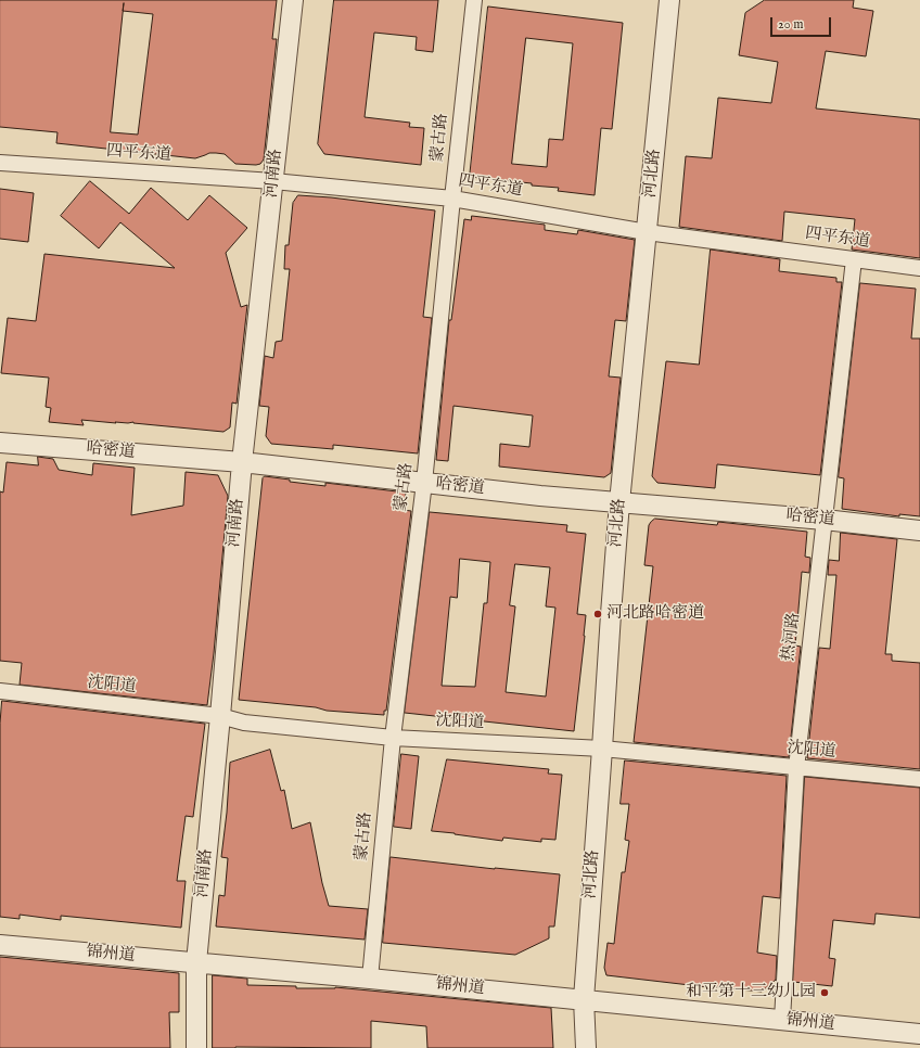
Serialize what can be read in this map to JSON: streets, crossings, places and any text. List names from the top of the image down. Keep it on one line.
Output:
{"streets":{"street":["蒙古路","四平东道","河南路","河北路","哈密道","热河路","沈阳道","锦州道"]},"crossings":[["蒙古路","四平东道"],["蒙古路","哈密道"],["蒙古路","沈阳道"],["蒙古路","锦州道"],["四平东道","河南路"],["四平东道","河北路"],["四平东道","热河路"],["河南路","哈密道"],["河南路","沈阳道"],["河南路","锦州道"],["河北路","哈密道"],["河北路","沈阳道"],["河北路","锦州道"],["哈密道","热河路"],["热河路","沈阳道"],["热河路","锦州道"]],"places":["河北路哈密道","和平第十三幼儿园"],"scale_bar":"20 m"}
